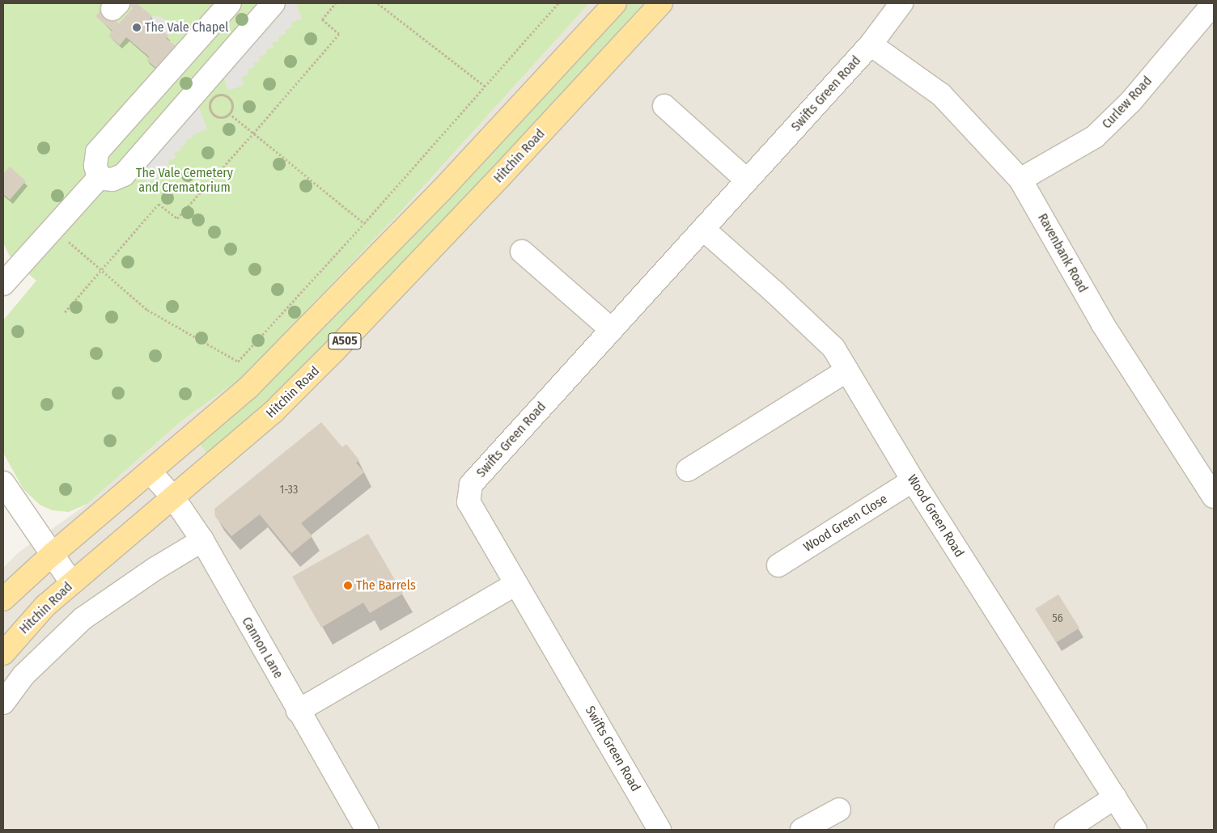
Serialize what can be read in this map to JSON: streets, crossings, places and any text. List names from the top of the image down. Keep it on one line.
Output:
{"streets":{"main road":["Hitchin Road","A505"],"street":["Swifts Green Road","Curlew Road","Ravenbank Road","Wood Green Road","Wood Green Close","Cannon Lane"]},"crossings":[["Swifts Green Road","Ravenbank Road"],["Swifts Green Road","Wood Green Road"],["Curlew Road","Ravenbank Road"],["Hitchin Road","Cannon Lane"],["A505","Cannon Lane"],["Wood Green Road","Wood Green Close"]],"parks":["The Vale Cemetery and Crematorium"],"places":["The Vale Chapel","The Barrels"],"house_numbers":["1-33","56"]}
